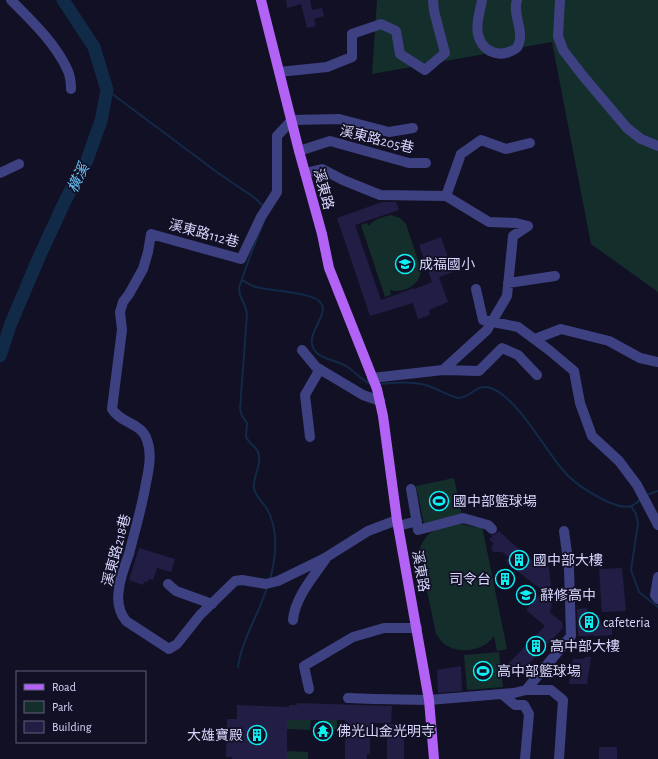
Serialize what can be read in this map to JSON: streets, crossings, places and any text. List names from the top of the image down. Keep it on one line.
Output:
{"streets":{"main road":["溪東路"],"street":["溪東路205巷","溪東路112巷","溪東路218巷"]},"crossings":[["溪東路205巷","溪東路"],["溪東路","溪東路112巷"],["溪東路","溪東路218巷"],["溪東路112巷","溪東路218巷"]],"water":["橫溪"],"places":{"school or university":["成福國小","辭修高中"],"sports":["國中部籃球場","高中部籃球場"],"building":["國中部大樓","司令台","cafeteria","高中部大樓","大雄寶殿"],"temple":["佛光山金光明寺"]},"legend":["Road","Park","Building"]}
